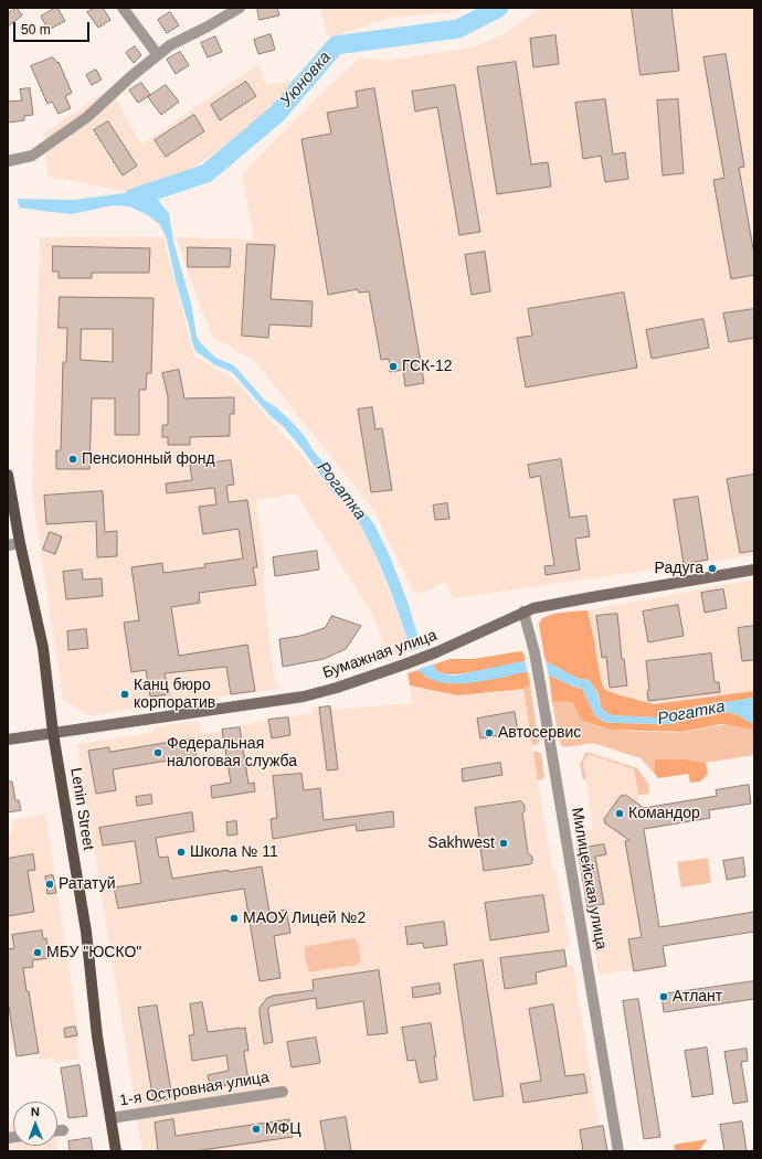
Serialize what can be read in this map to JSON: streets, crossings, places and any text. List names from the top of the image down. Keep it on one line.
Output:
{"streets":{"main road":["Lenin Street"],"street":["Бумажная улица","Милицейская улица","1-я Островная улица"]},"crossings":[["Бумажная улица","Lenin Street"],["Бумажная улица","Милицейская улица"],["Lenin Street","1-я Островная улица"]],"water":["Уюновка","Рогатка"],"places":["ГСК-12","Пенсионный фонд","Радуга","Канц бюро корпоратив","Автосервис","Федеральная налоговая служба","Командор","Sakhwest","Школа № 11","Рататуй","МАОУ Лицей №2","МБУ \"ЮСКО\"","Атлант","МФЦ"],"scale_bar":"50 m","north":"top"}
